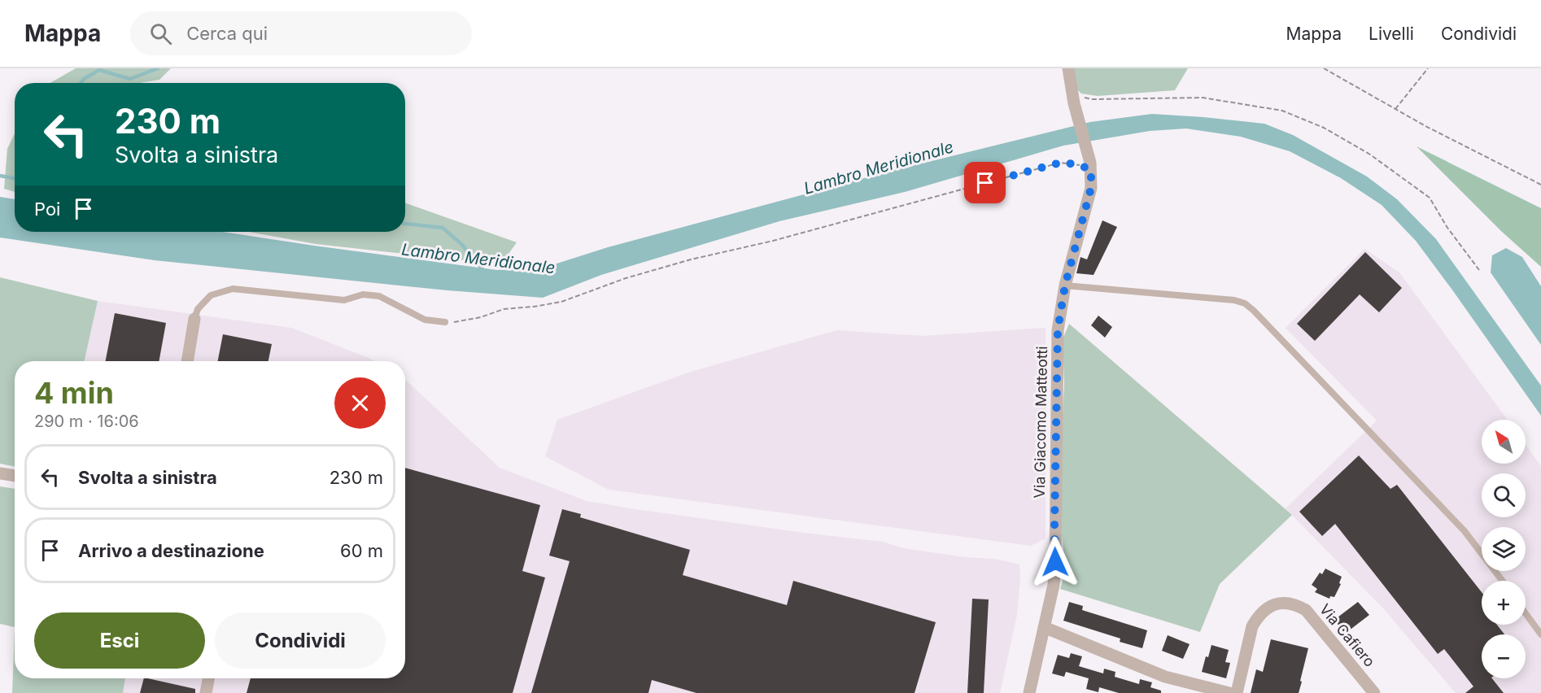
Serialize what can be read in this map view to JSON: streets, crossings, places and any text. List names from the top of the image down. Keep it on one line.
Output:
{"streets":{"street":["Via Giacomo Matteotti","Via Cafiero"]},"water":["Lambro Meridionale"],"north":"top left","page":{"header":"Mappa","search":"Cerca qui","nav":["Mappa","Livelli","Condividi"],"turn":["230 m","Svolta a sinistra"],"then":"Poi","heading":["4 min","290 m · 16:06"],"map_buttons":["+","−"],"list":[{"name":"Svolta a sinistra","value":"230 m"},{"name":"Arrivo a destinazione","value":"60 m"}],"buttons":["Esci","Condividi"]}}
